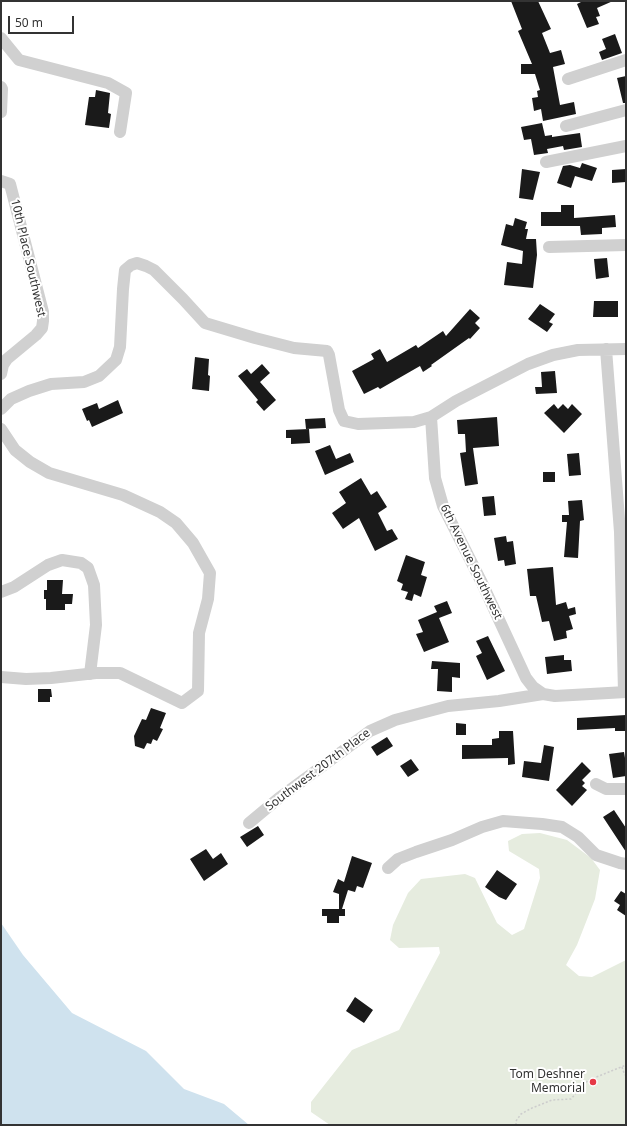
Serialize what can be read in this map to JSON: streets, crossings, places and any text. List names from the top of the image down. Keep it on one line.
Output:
{"streets":{"street":["10th Place Southwest","6th Avenue Southwest","Southwest 207th Place"]},"crossings":[["6th Avenue Southwest","Southwest 207th Place"]],"places":["Tom Deshner Memorial"],"scale_bar":"50 m"}
